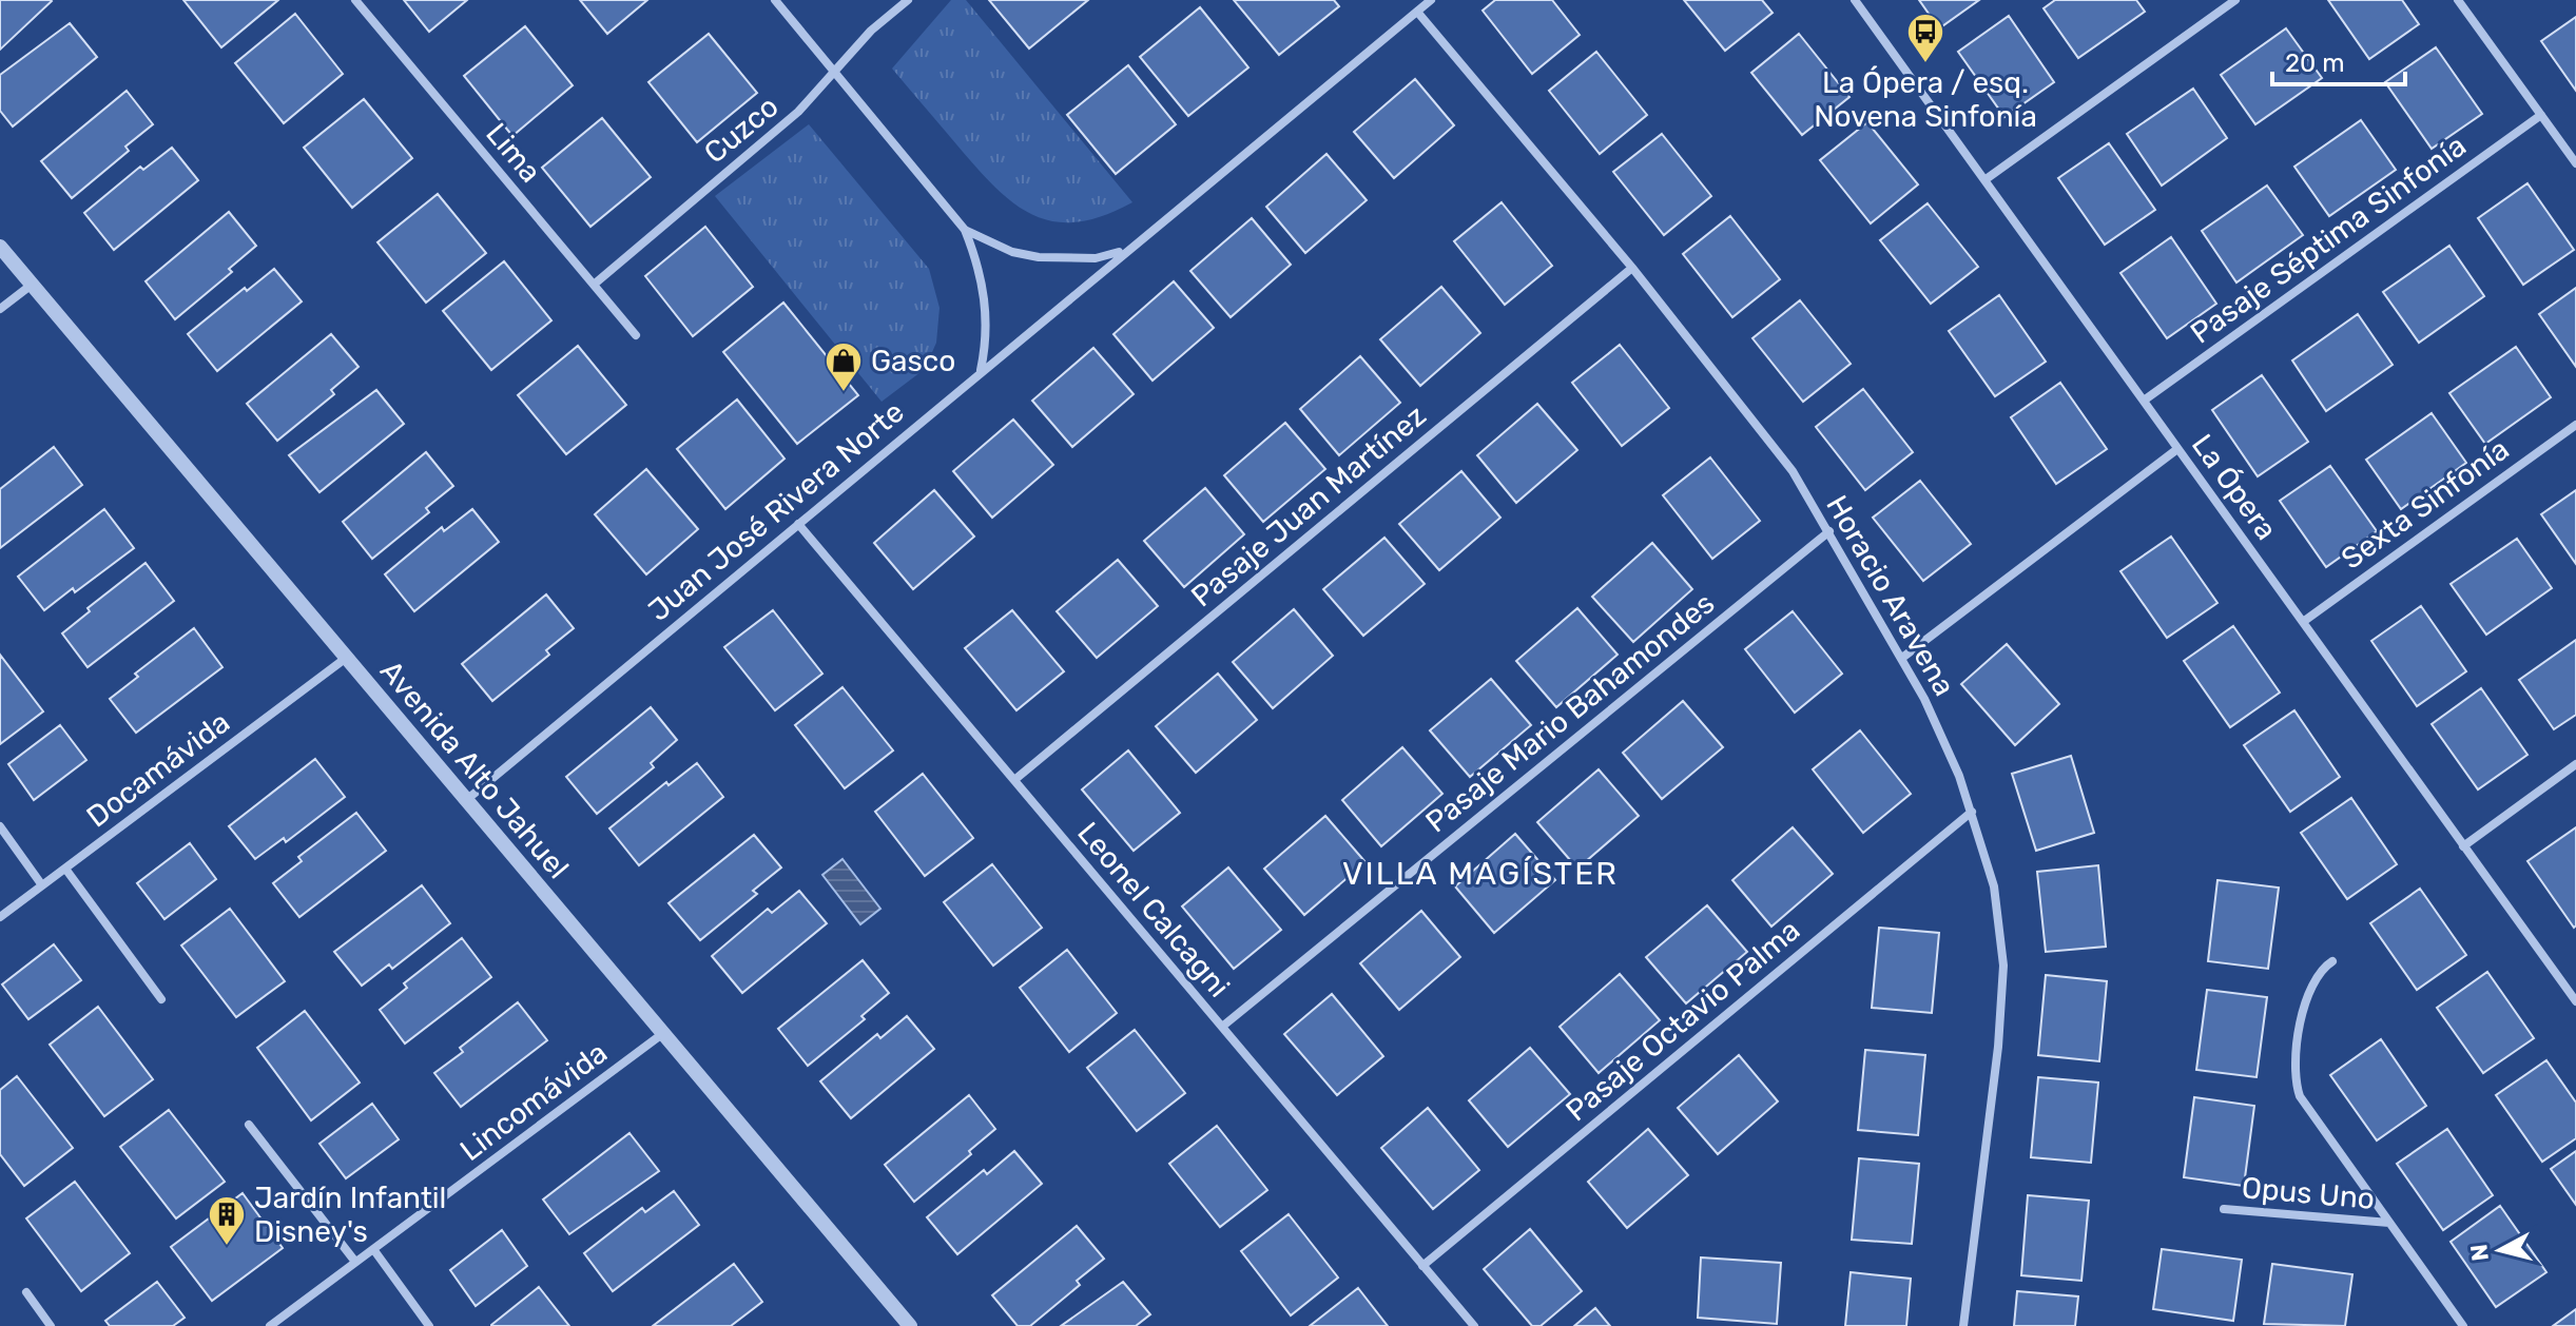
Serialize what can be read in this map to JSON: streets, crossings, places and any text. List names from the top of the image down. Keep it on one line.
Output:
{"streets":{"street":["Cuzco","Lima","Pasaje Séptima Sinfonía","La Ópera","Sexta Sinfonía","Pasaje Juan Martínez","Juan José Rivera Norte","Horacio Aravena","Pasaje Mario Bahamondes","Docamávida","Avenida Alto Jahuel","Leonel Calcagni","Pasaje Octavio Palma","Lincomávida","Opus Uno"]},"crossings":[["Cuzco","Lima"],["Pasaje Séptima Sinfonía","La Ópera"],["La Ópera","Sexta Sinfonía"],["Pasaje Juan Martínez","Horacio Aravena"],["Pasaje Juan Martínez","Leonel Calcagni"],["Juan José Rivera Norte","Horacio Aravena"],["Juan José Rivera Norte","Avenida Alto Jahuel"],["Juan José Rivera Norte","Leonel Calcagni"],["Horacio Aravena","Pasaje Mario Bahamondes"],["Horacio Aravena","Pasaje Octavio Palma"],["Pasaje Mario Bahamondes","Leonel Calcagni"],["Docamávida","Avenida Alto Jahuel"],["Avenida Alto Jahuel","Lincomávida"],["Leonel Calcagni","Pasaje Octavio Palma"]],"districts":["VILLA MAGÍSTER"],"places":{"bus stop":["La Ópera / esq. Novena Sinfonía"],"shop":["Gasco"],"building":["Jardín Infantil Disney's"]},"scale_bar":"20 m","north":"left"}
